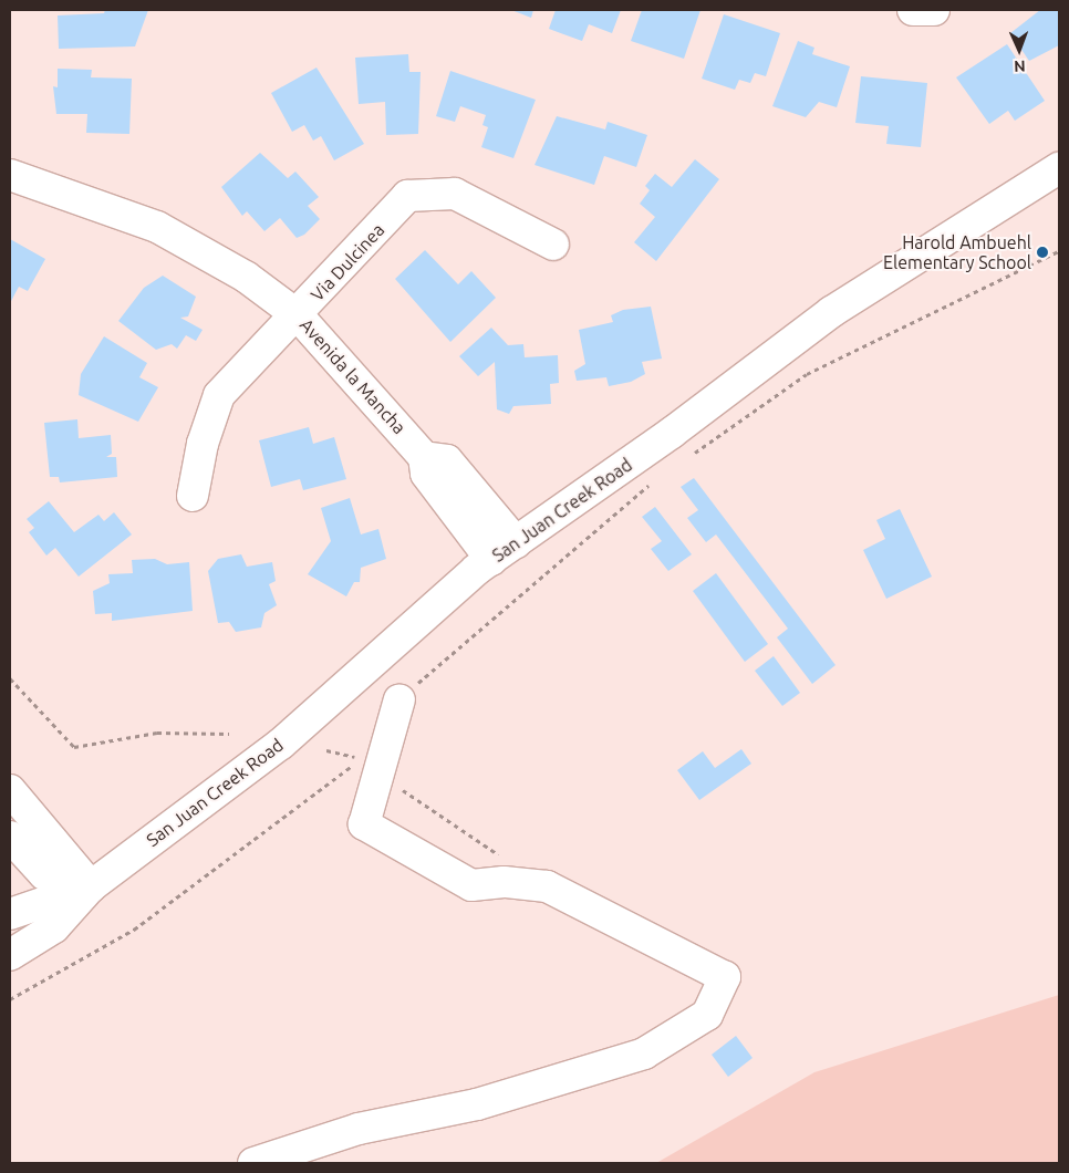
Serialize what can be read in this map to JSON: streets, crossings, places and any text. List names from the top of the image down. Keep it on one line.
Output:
{"streets":{"street":["Via Dulcinea","Avenida la Mancha","San Juan Creek Road"]},"crossings":[["Via Dulcinea","Avenida la Mancha"],["Avenida la Mancha","San Juan Creek Road"]],"places":["Harold Ambuehl Elementary School"],"north":"bottom"}
